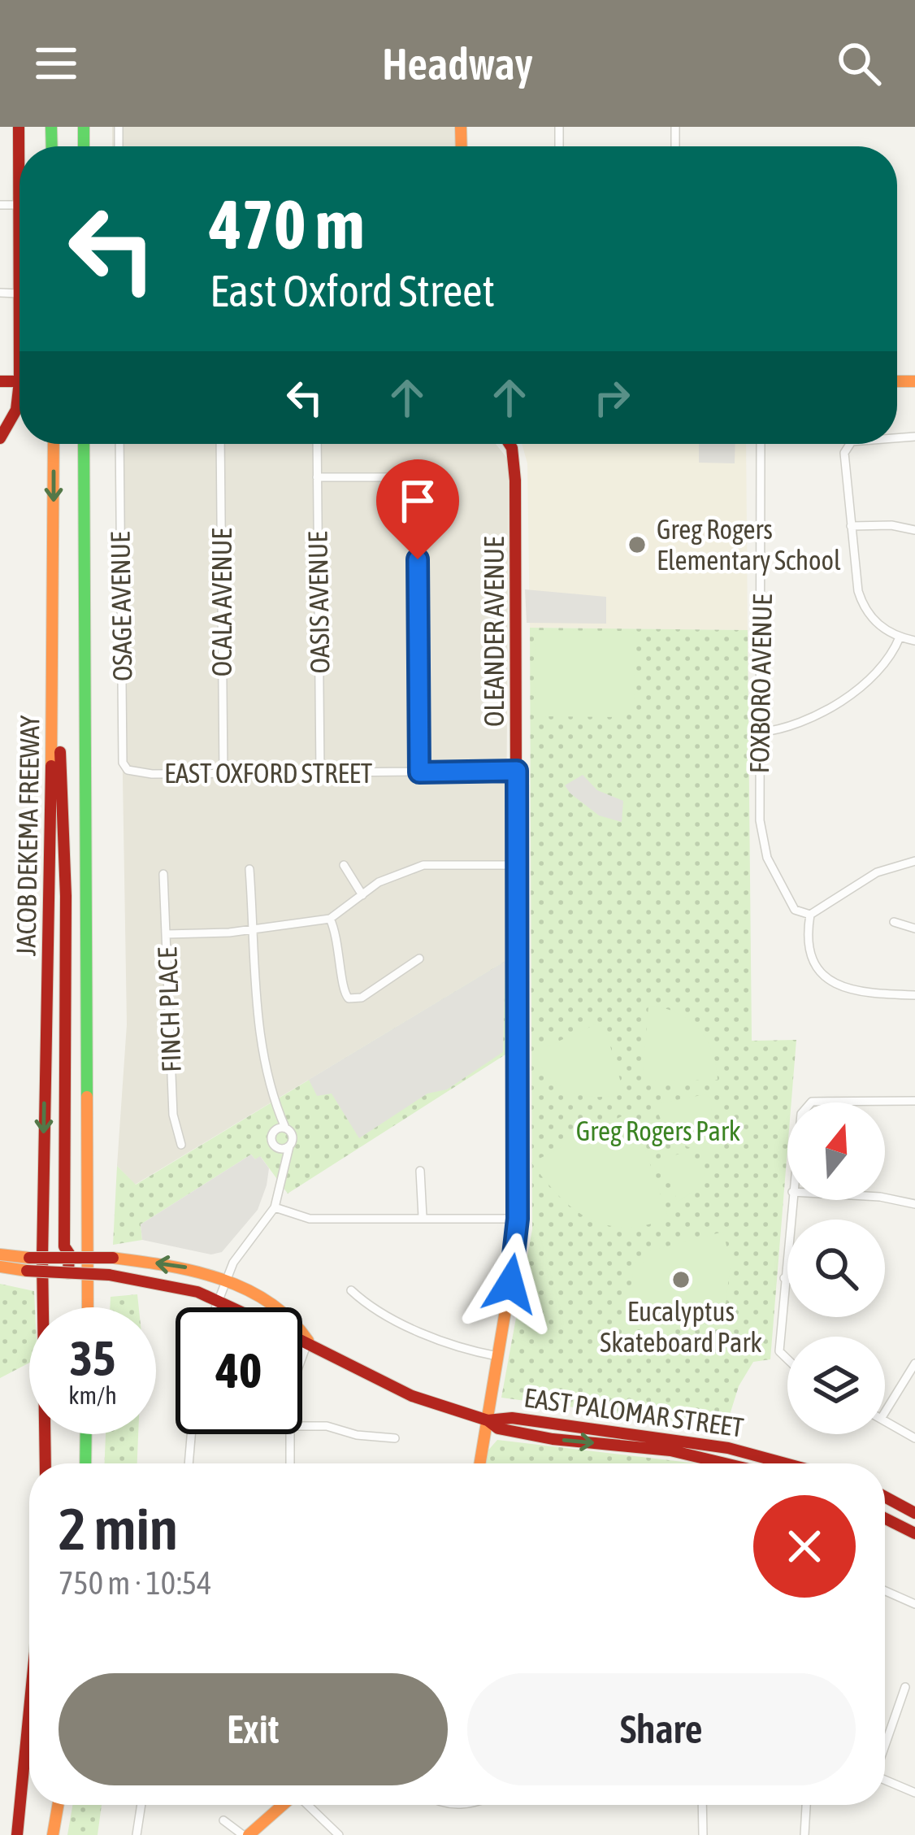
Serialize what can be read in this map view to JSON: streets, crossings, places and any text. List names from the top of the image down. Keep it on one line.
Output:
{"streets":{"main road":["OLEANDER AVENUE","JACOB DEKEMA FREEWAY","EAST PALOMAR STREET"],"street":["OCALA AVENUE","OASIS AVENUE","OSAGE AVENUE","FOXBORO AVENUE","EAST OXFORD STREET","FINCH PLACE"]},"crossings":[["OCALA AVENUE","EAST OXFORD STREET"],["OASIS AVENUE","EAST OXFORD STREET"],["OSAGE AVENUE","EAST OXFORD STREET"],["OLEANDER AVENUE","EAST OXFORD STREET"],["OLEANDER AVENUE","EAST PALOMAR STREET"]],"parks":["Greg Rogers Park"],"places":["Greg Rogers Elementary School","Eucalyptus Skateboard Park"],"north":"top","page":{"header":"Headway","turn":["470 m","East Oxford Street"],"speed":"35 km/h","limit":"40","heading":["2 min","750 m · 10:54"],"buttons":["Exit","Share"]}}
